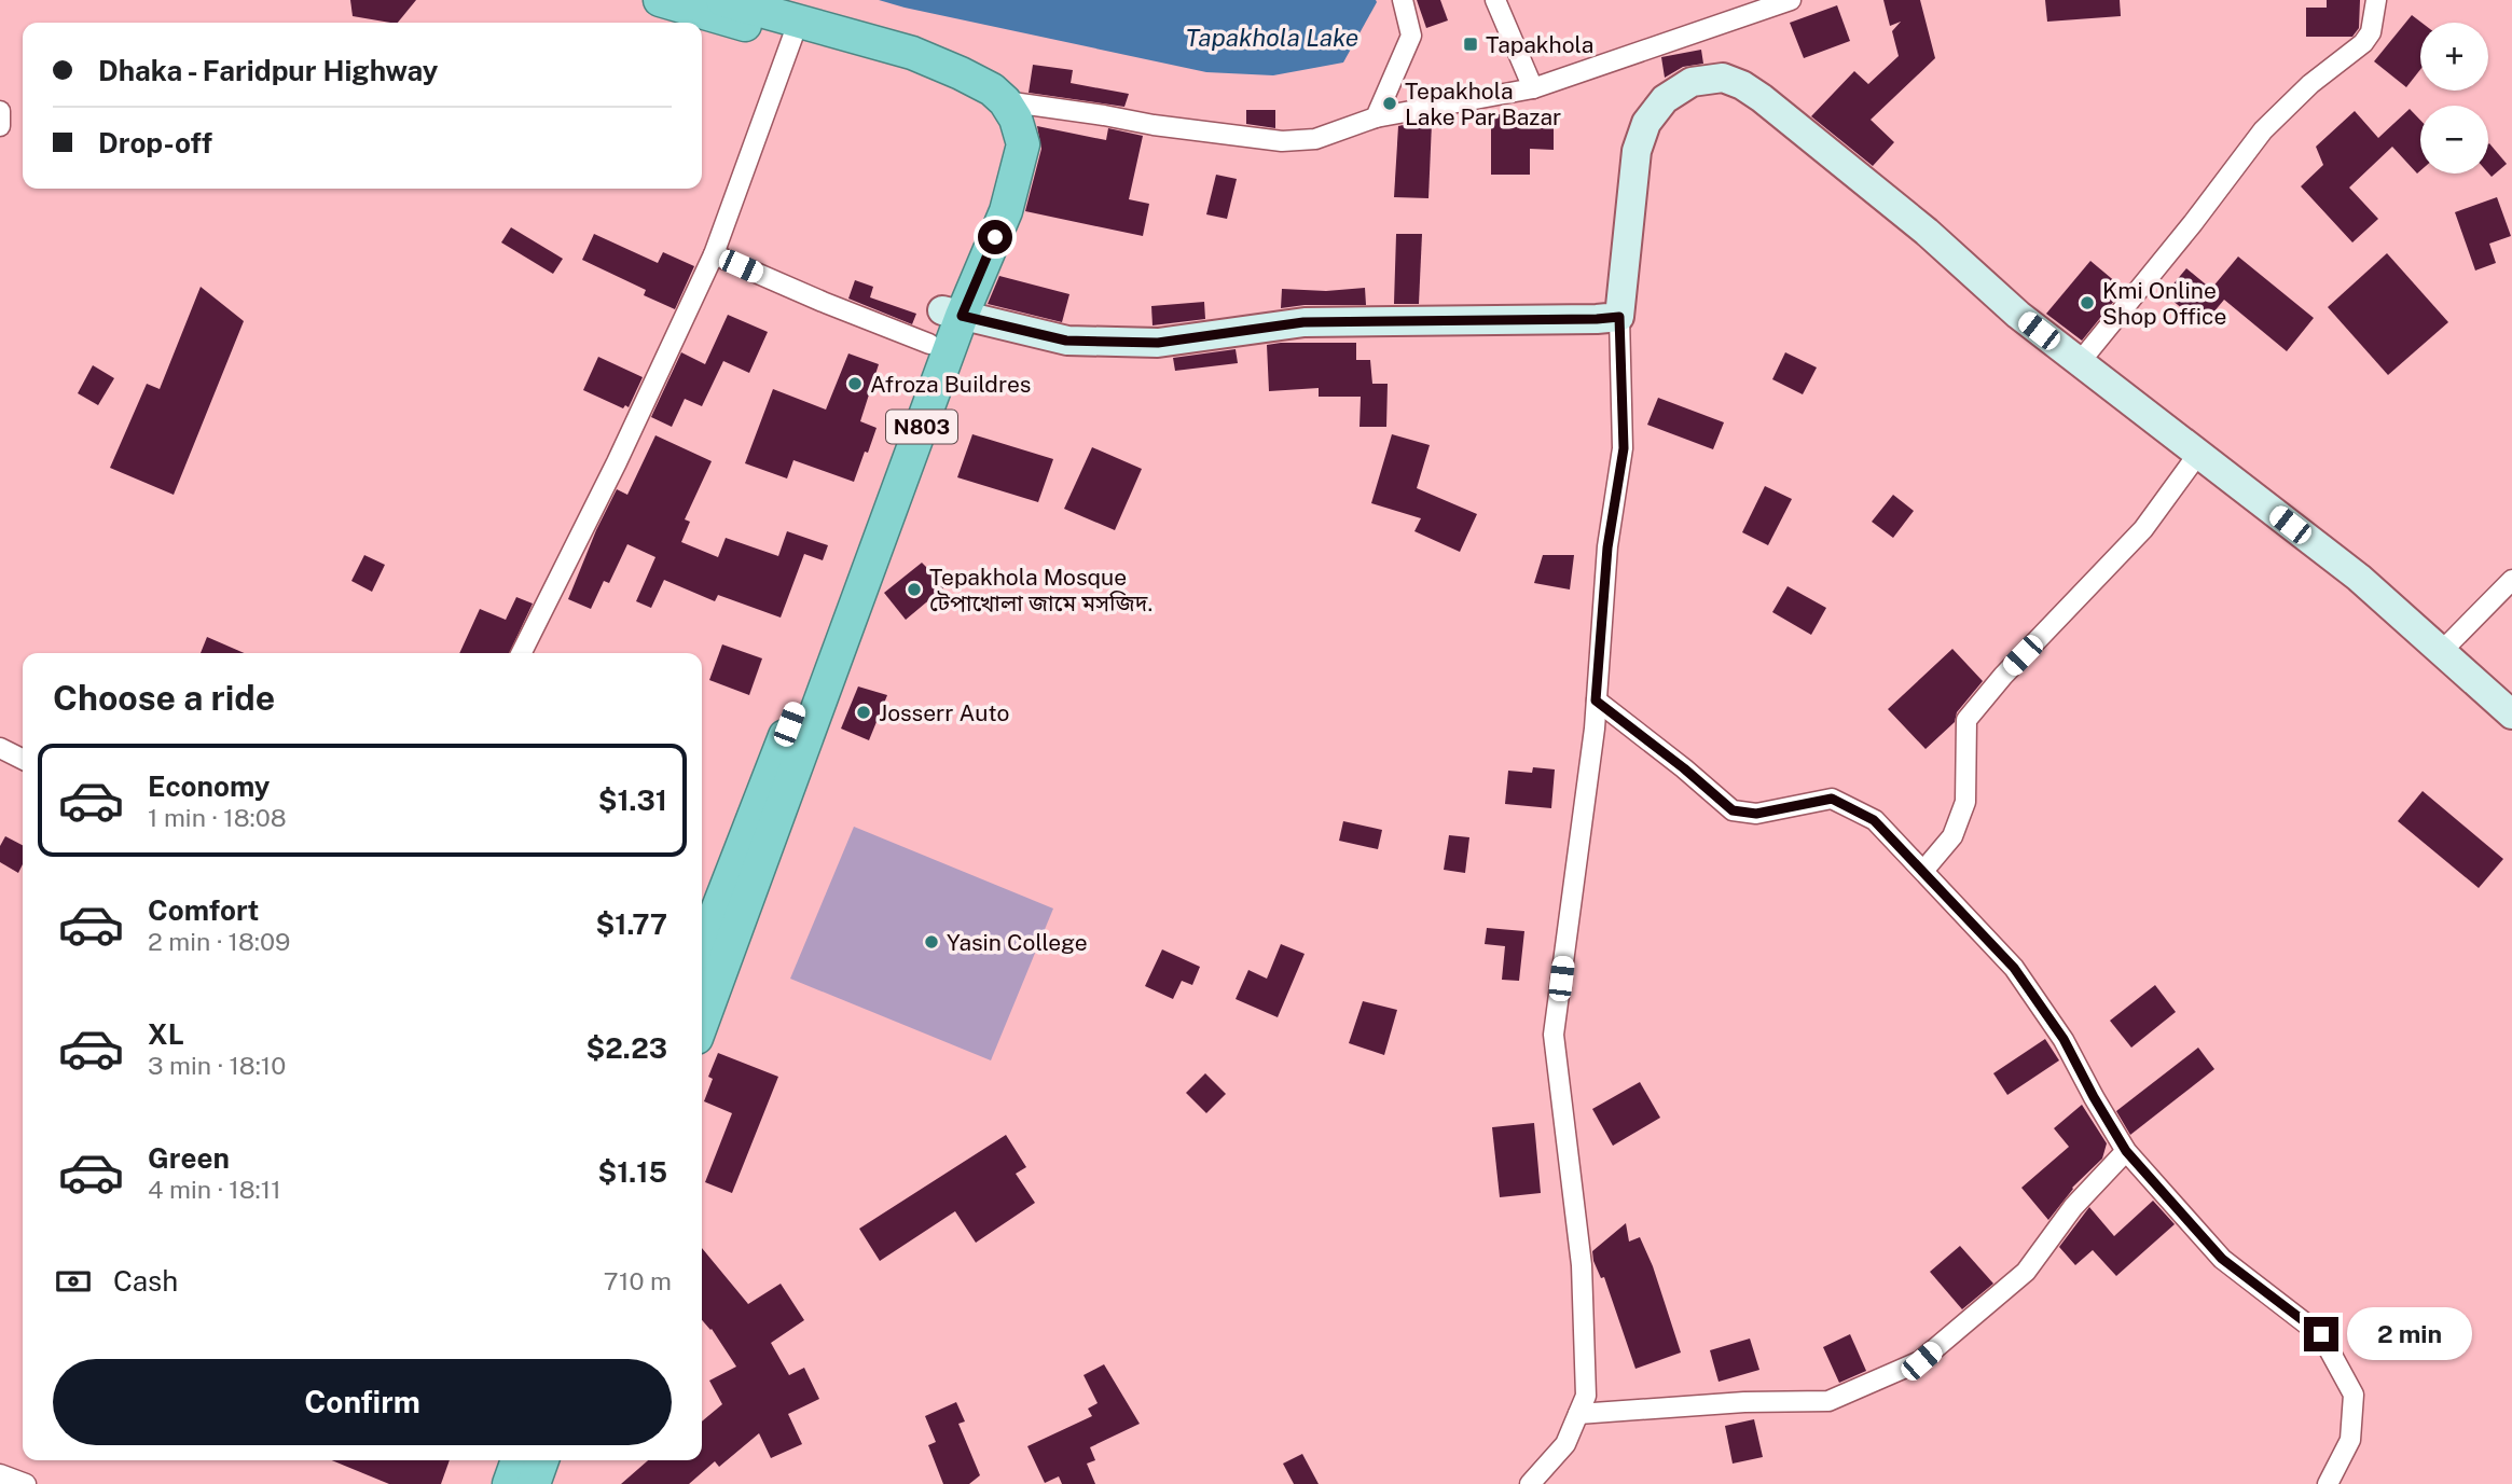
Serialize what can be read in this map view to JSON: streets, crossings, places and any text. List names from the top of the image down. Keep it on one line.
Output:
{"streets":{"highway":["N803"]},"water":["Tapakhola Lake"],"places":{"transit":["Tapakhola"],"other":["Tepakhola Lake Par Bazar","Kmi Online Shop Office","Afroza Buildres","Tepakhola Mosque টেপাখোলা জামে মসজিদ.","Josserr Auto","Yasin College"]},"page":{"map_buttons":["+","−"],"banner":["Dhaka - Faridpur Highway","Drop-off"],"heading":"Choose a ride","list":[{"name":"Economy","note":"1 min · 18:08","value":"$1.31"},{"name":"Comfort","note":"2 min · 18:09","value":"$1.77"},{"name":"XL","note":"3 min · 18:10","value":"$2.23"},{"name":"Green","note":"4 min · 18:11","value":"$1.15"}],"pay":["Cash","710 m"],"bubble":"2 min","buttons":"Confirm"}}
